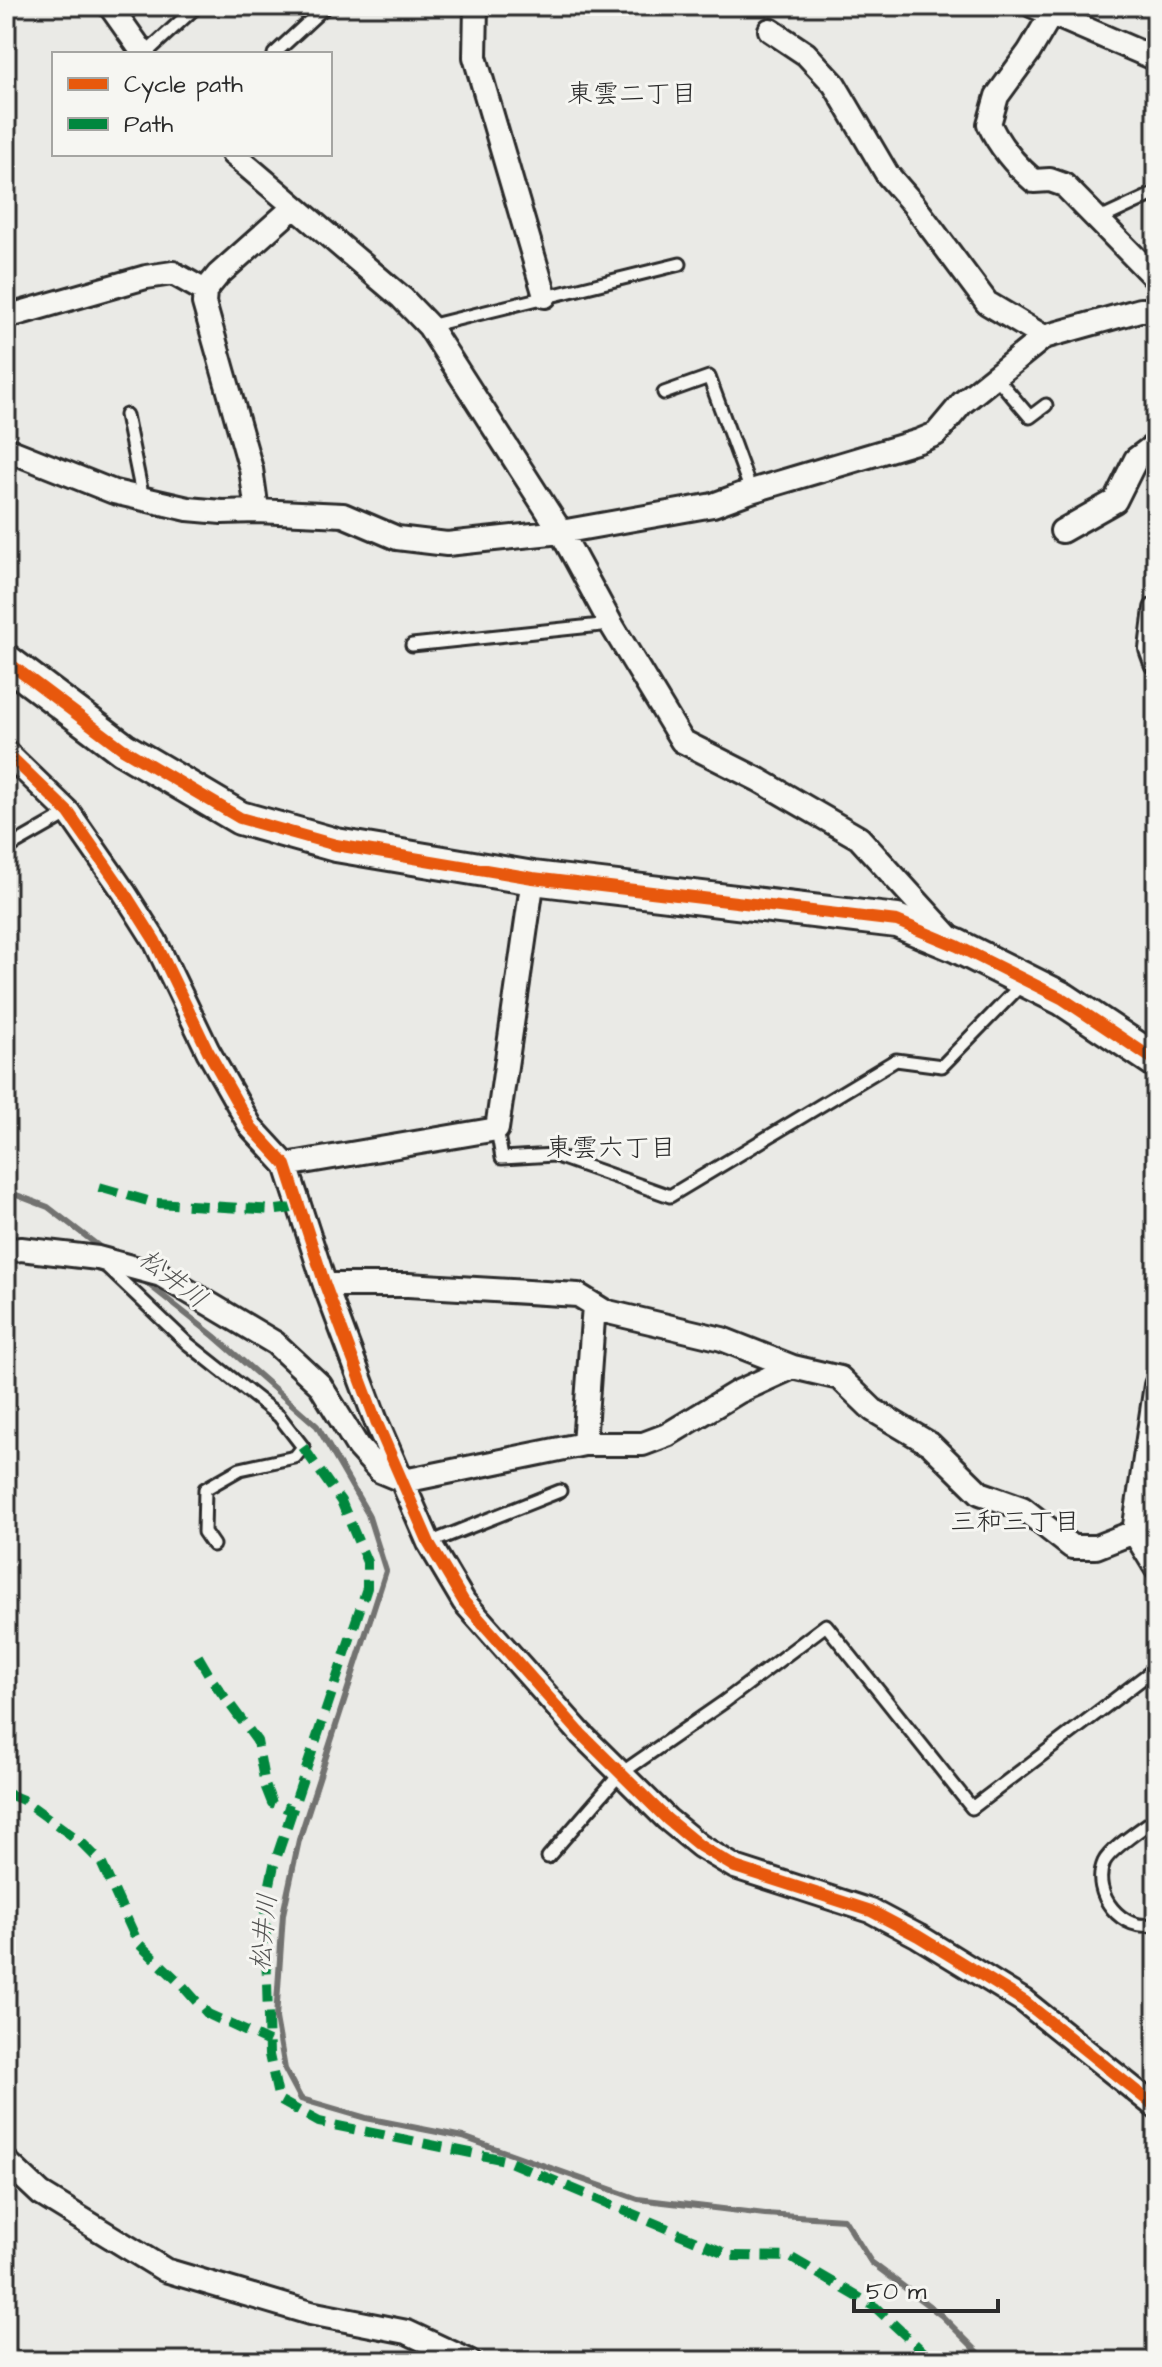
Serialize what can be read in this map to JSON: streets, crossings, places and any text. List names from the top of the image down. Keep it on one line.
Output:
{"districts":["東雲二丁目","東雲六丁目","三和三丁目"],"water":["松井川"],"legend":["Cycle path","Path"],"scale_bar":"50 m"}
